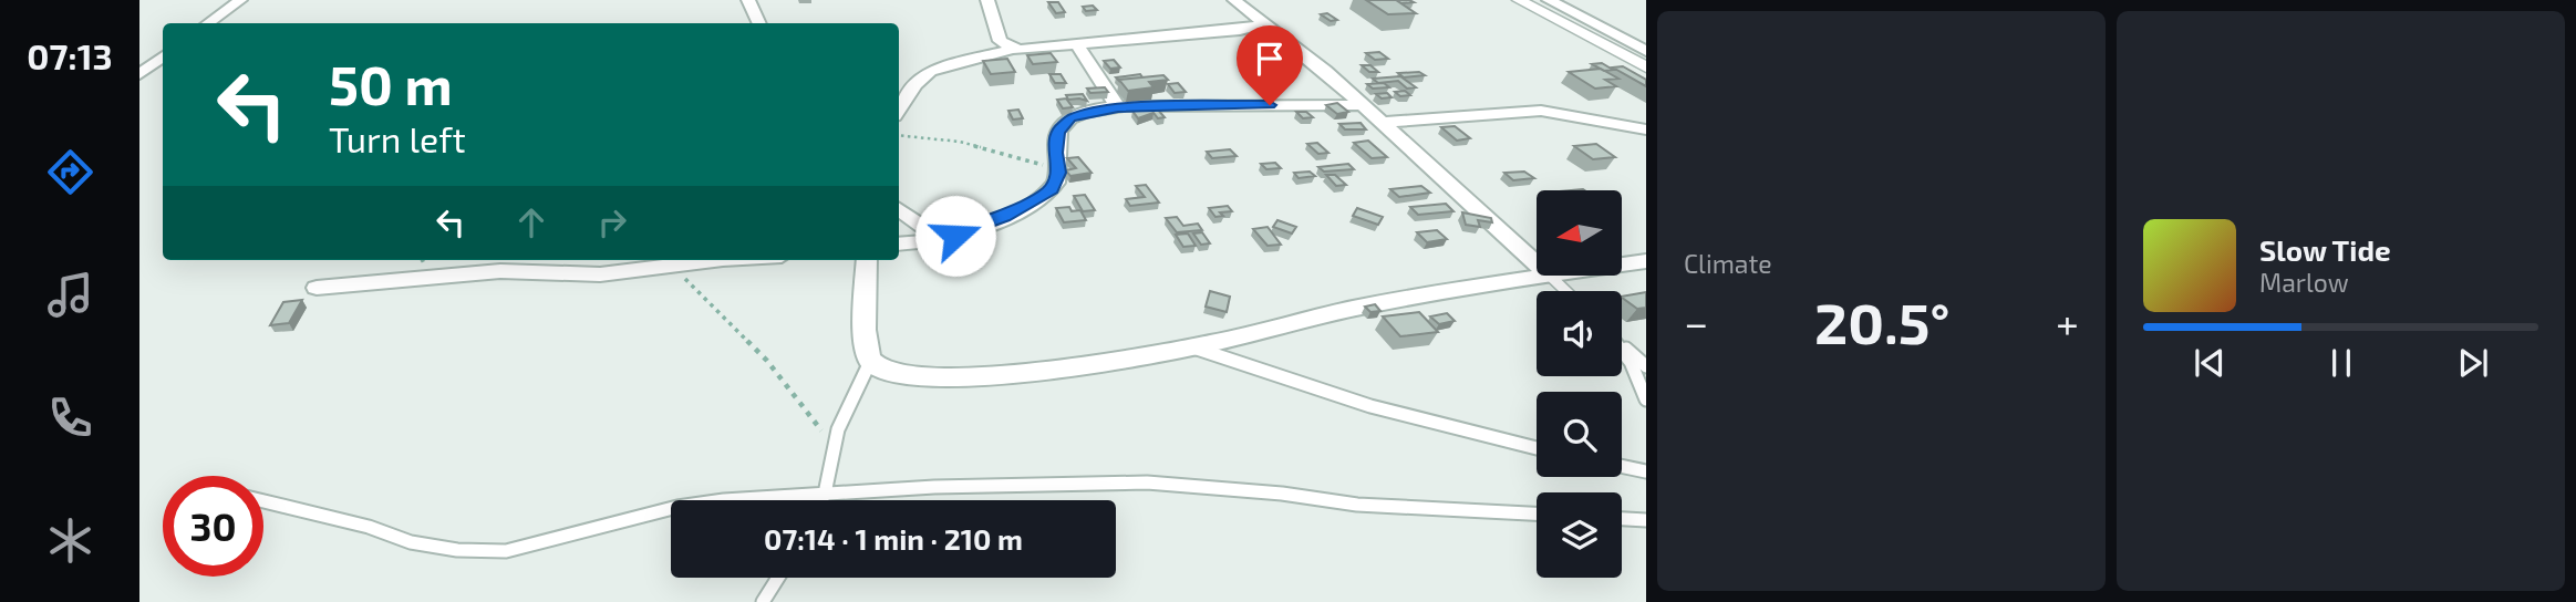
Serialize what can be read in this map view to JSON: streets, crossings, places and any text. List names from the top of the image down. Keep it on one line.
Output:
{"north":"left","page":{"tabs":"07:13","tile":"Climate","turn":["50 m","Turn left"],"song":["Slow Tide","Marlow"],"heat":["−","20.5°","+"],"limit":"30","trip":"07:14 · 1 min · 210 m"}}
